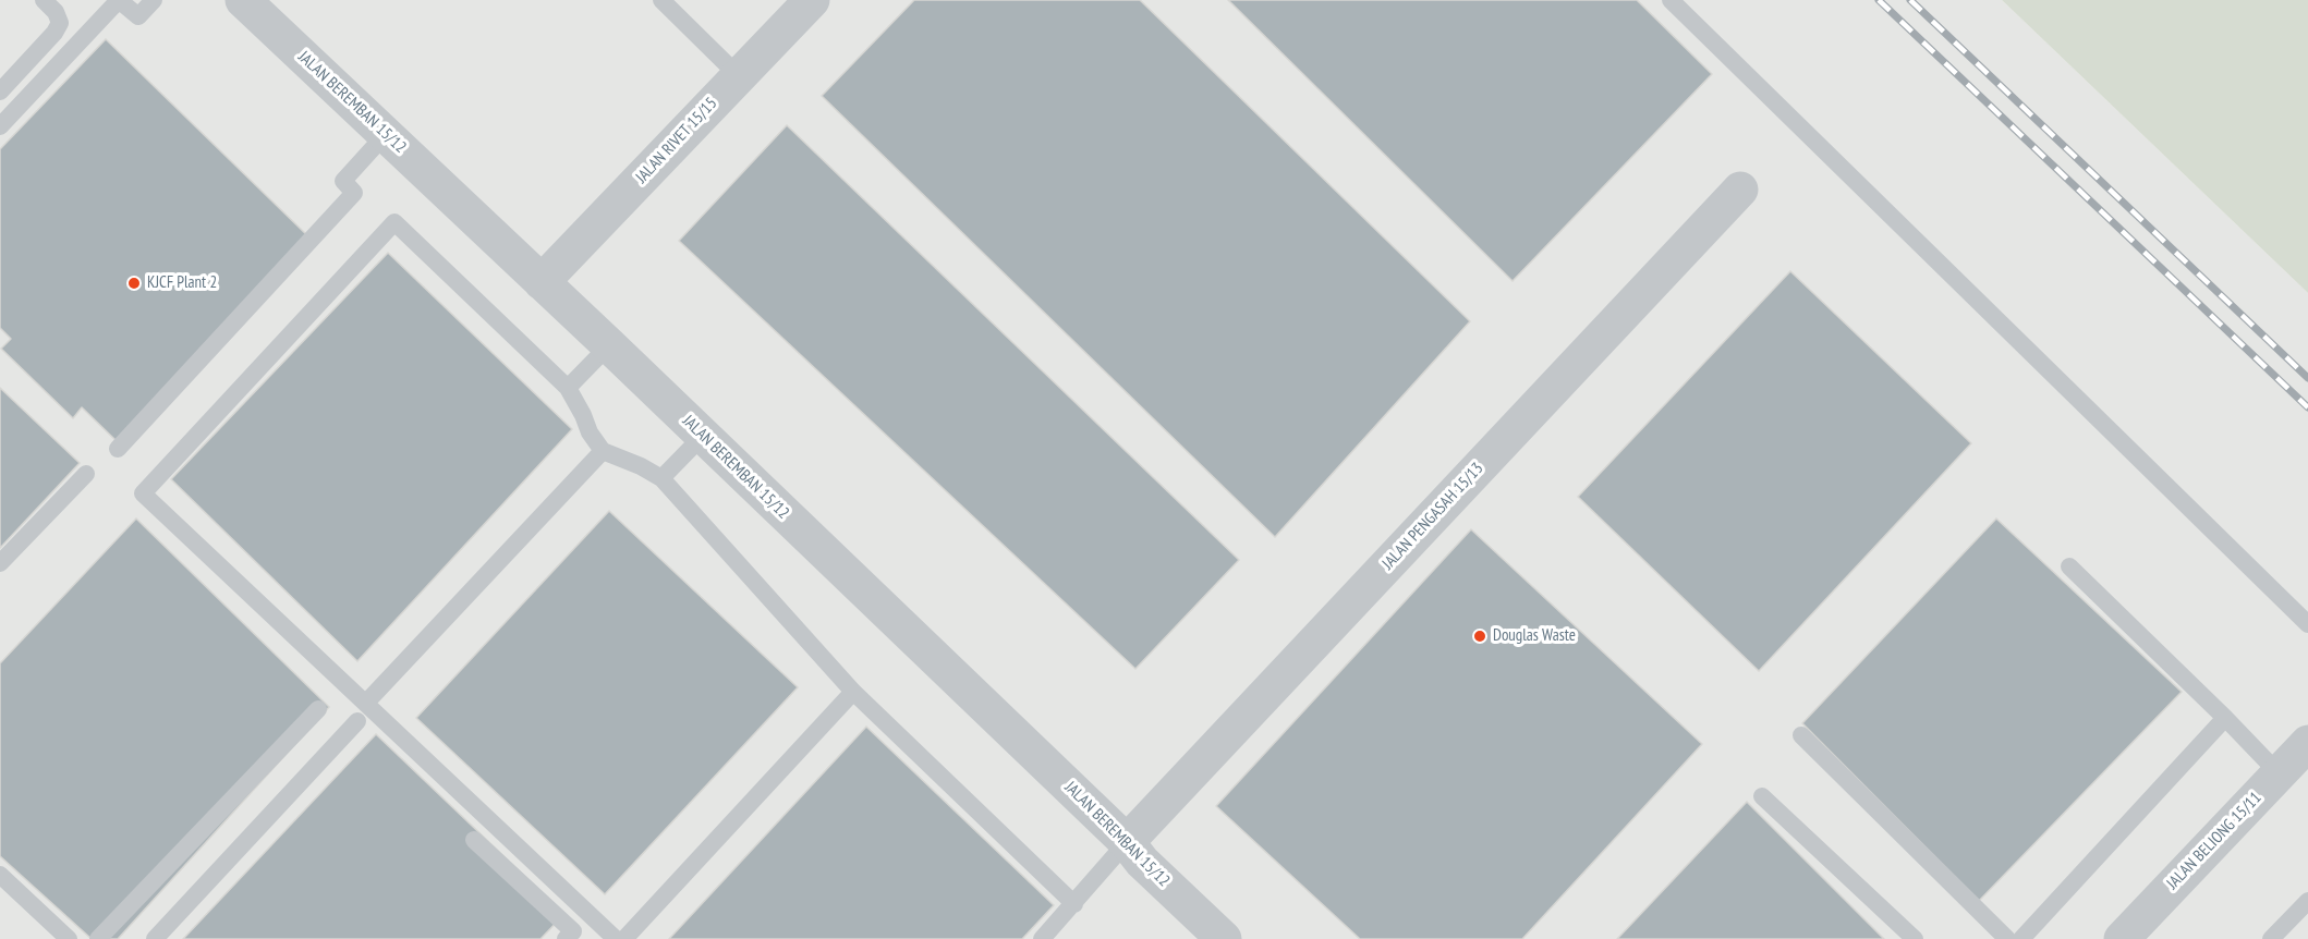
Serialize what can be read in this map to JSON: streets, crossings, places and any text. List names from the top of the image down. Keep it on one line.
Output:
{"streets":{"street":["JALAN BEREMBAN 15/12","JALAN RIVET 15/15","JALAN PENGASAH 15/13","JALAN BELIONG 15/11"]},"crossings":[["JALAN BEREMBAN 15/12","JALAN RIVET 15/15"],["JALAN BEREMBAN 15/12","JALAN PENGASAH 15/13"]],"places":["KJCF Plant 2","Douglas Waste"]}
